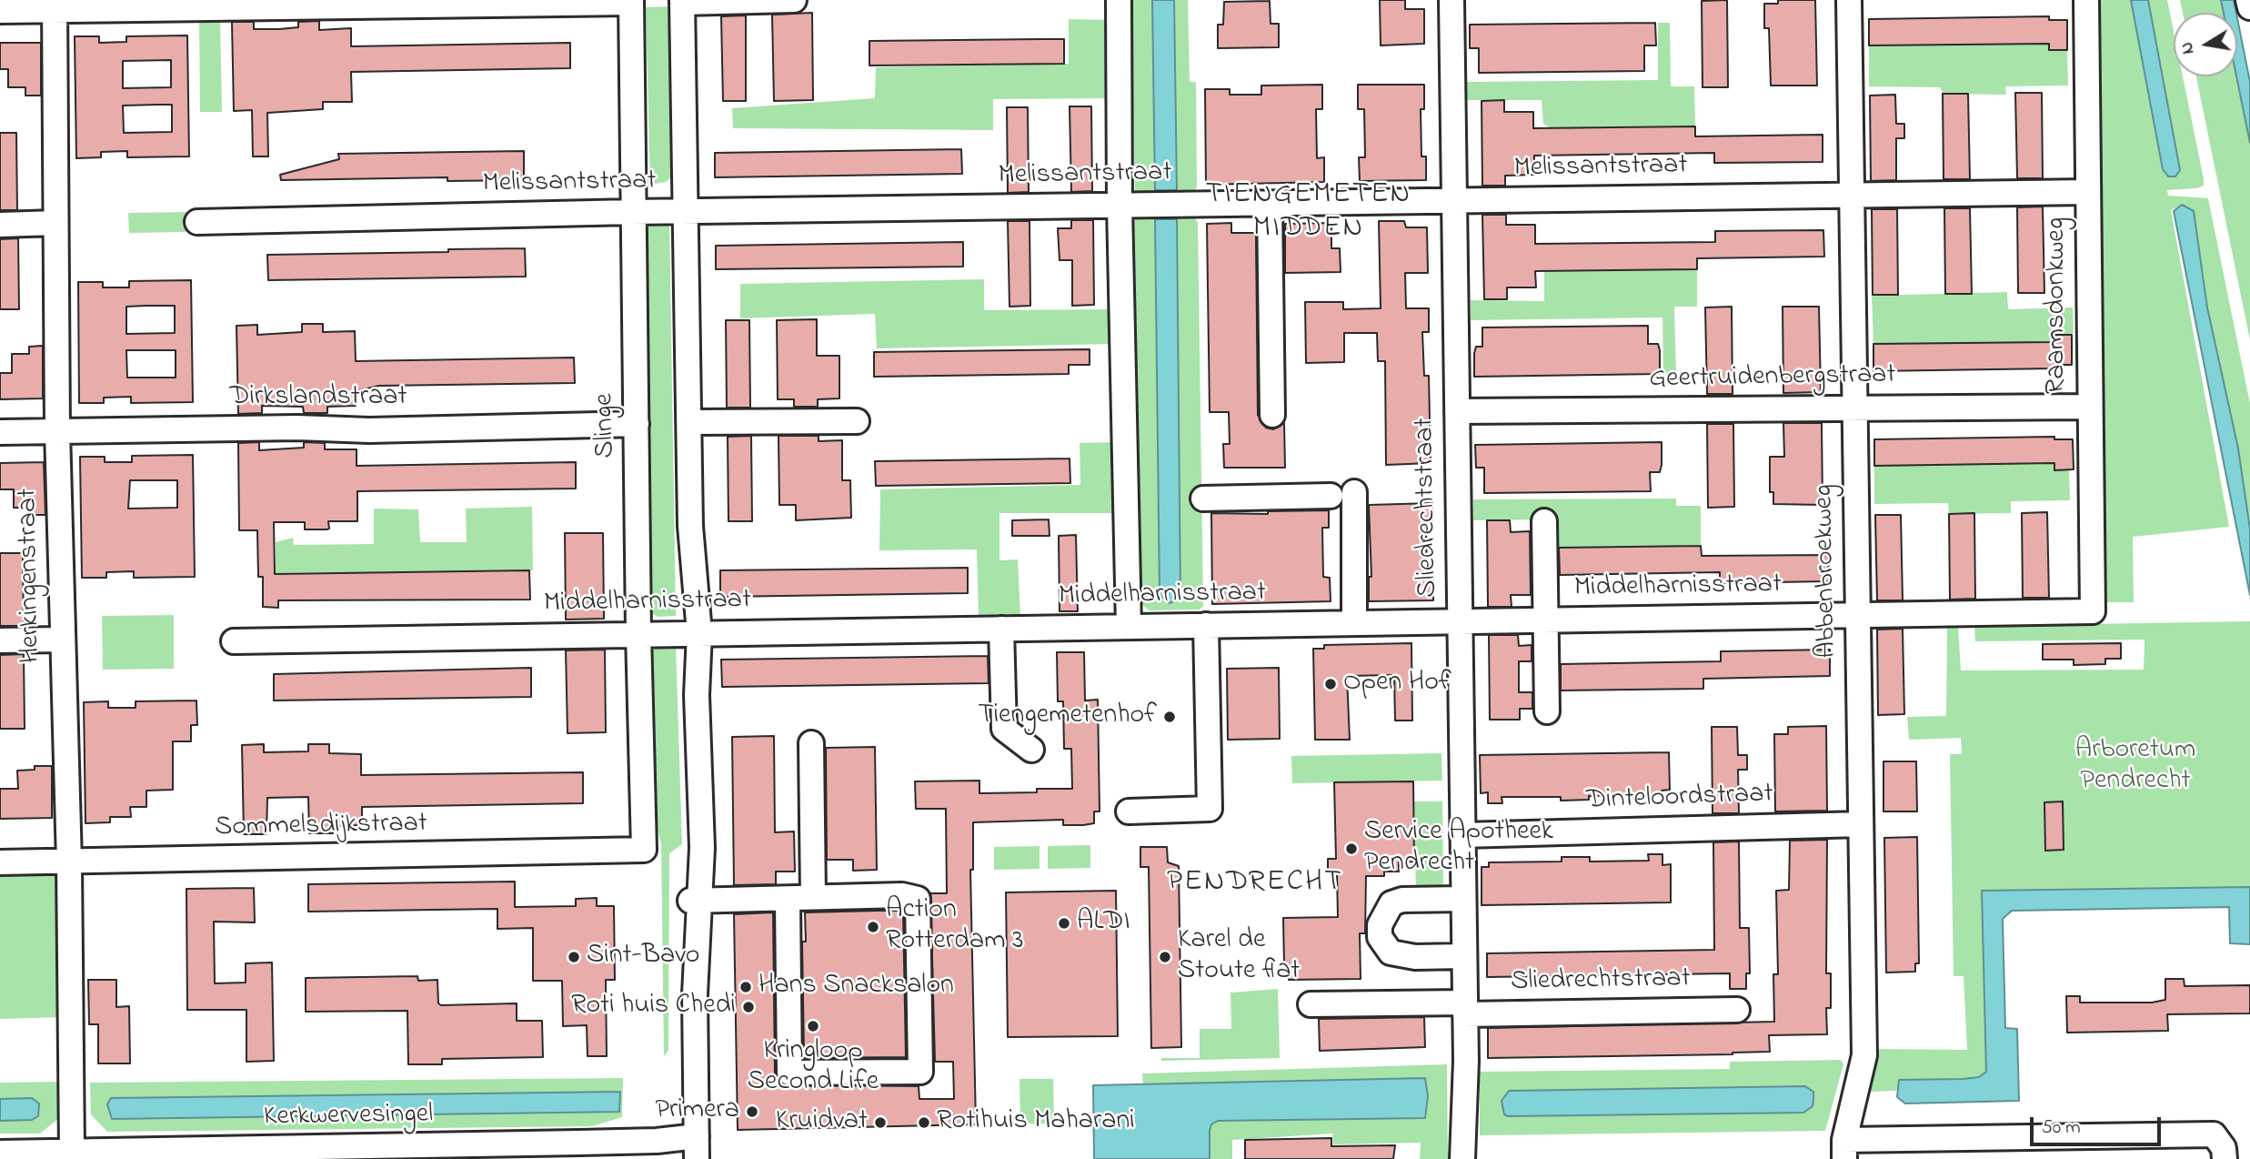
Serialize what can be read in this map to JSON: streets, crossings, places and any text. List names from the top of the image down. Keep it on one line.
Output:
{"streets":{"street":["Melissantstraat","Raamsdonkweg","Geertruidenbergstraat","Dirkslandstraat","Slinge","Sliedrechtstraat","Abbenbroekweg","Herkingenstraat","Middelharnisstraat","Dinteloordstraat","Sommelsdijkstraat","Kerkwervesingel"]},"crossings":[["Melissantstraat","Raamsdonkweg"],["Melissantstraat","Slinge"],["Melissantstraat","Sliedrechtstraat"],["Melissantstraat","Abbenbroekweg"],["Raamsdonkweg","Geertruidenbergstraat"],["Raamsdonkweg","Middelharnisstraat"],["Geertruidenbergstraat","Sliedrechtstraat"],["Geertruidenbergstraat","Abbenbroekweg"],["Dirkslandstraat","Slinge"],["Dirkslandstraat","Herkingenstraat"],["Slinge","Middelharnisstraat"],["Slinge","Sommelsdijkstraat"],["Sliedrechtstraat","Middelharnisstraat"],["Sliedrechtstraat","Dinteloordstraat"],["Abbenbroekweg","Middelharnisstraat"],["Abbenbroekweg","Dinteloordstraat"],["Herkingenstraat","Sommelsdijkstraat"],["Herkingenstraat","Kerkwervesingel"]],"districts":["TIENGEMETEN MIDDEN","PENDRECHT"],"parks":["Arboretum Pendrecht"],"places":["Open Hof","Tiengemetenhof","Service Apotheek Pendrecht","ALDI","Action Rotterdam 3","Sint-Bavo","Karel de Stoute flat","Hans Snacksalon","Roti huis Chedi","Kringloop Second Life","Primera","Kruidvat","Rotihuis Maharani"],"scale_bar":"50 m","north":"left"}
